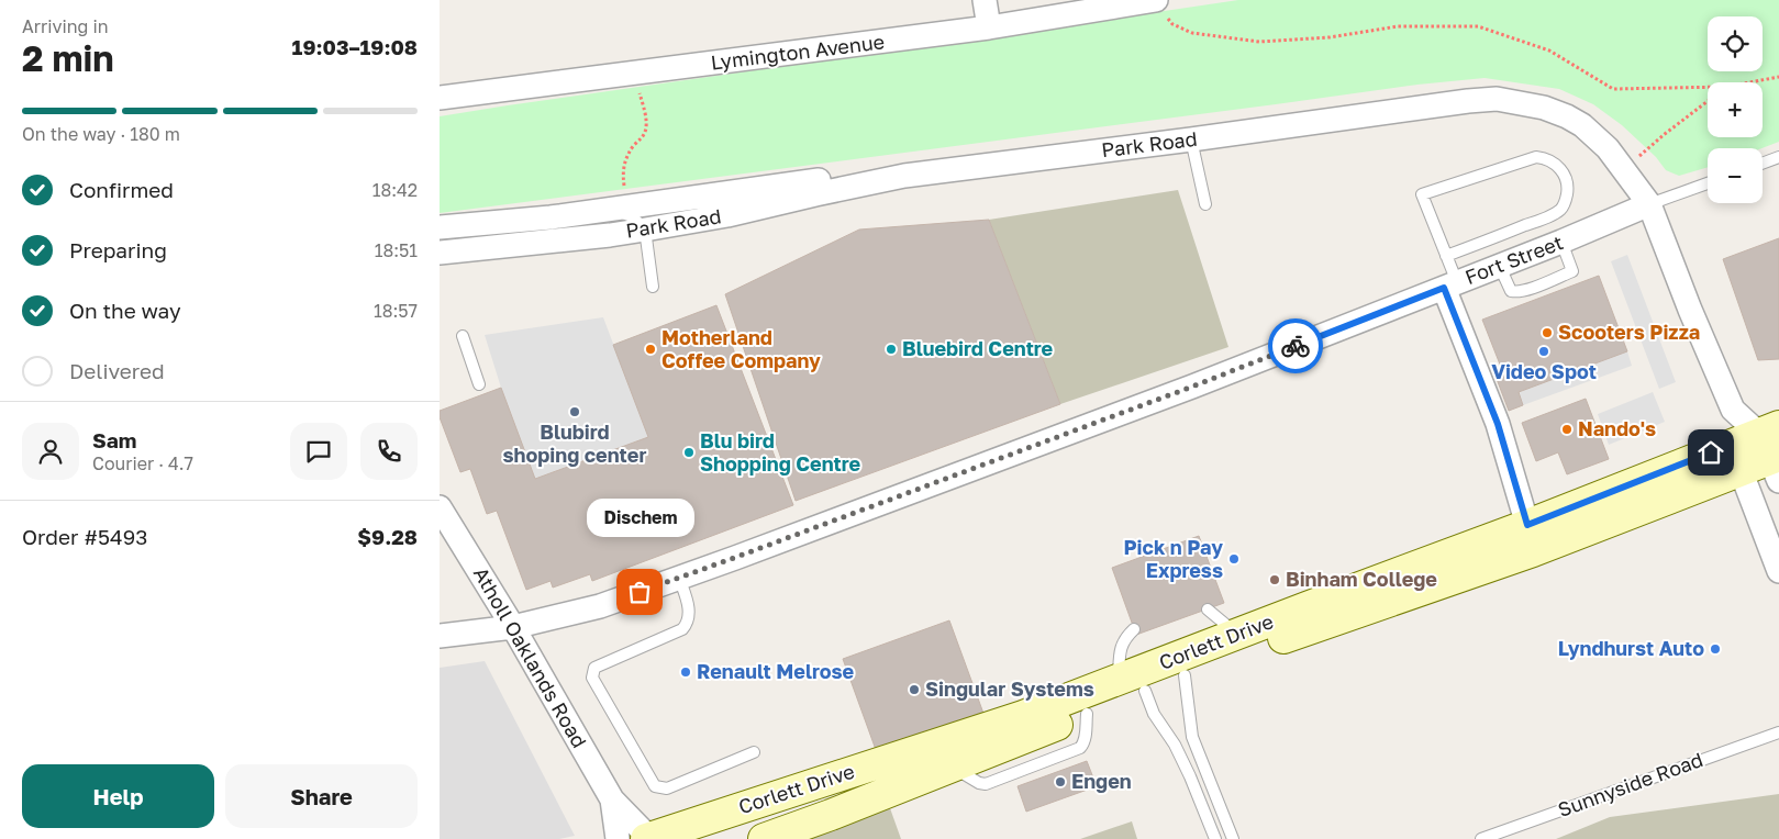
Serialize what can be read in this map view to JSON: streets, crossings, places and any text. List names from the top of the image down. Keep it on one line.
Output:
{"streets":{"main road":["Corlett Drive"],"street":["Lymington Avenue","Park Road","Fort Street","Atholl Oaklands Road"],"lane":["Sunnyside Road"]},"crossings":[["Park Road","Fort Street"],["Fort Street","Atholl Oaklands Road"],["Corlett Drive","Atholl Oaklands Road"]],"places":["Scooters Pizza","Motherland Coffee Company","Bluebird Centre","Video Spot","Blubird shoping center","Nando's","Blu bird Shopping Centre","Pick n Pay Express","Binham College","Dischem","Lyndhurst Auto","Renault Melrose","Singular Systems","Engen"],"page":{"heading":["2 min","Arriving in","19:03–19:08"],"panel":["Sam","Courier · 4.7","Order #5493","$9.28"],"map_buttons":["+","−"],"bar":"On the way · 180 m","list":[["Confirmed","18:42"],["Preparing","18:51"],["On the way","18:57"],"Delivered"],"bubble":"Dischem","buttons":["Help","Share"]}}
